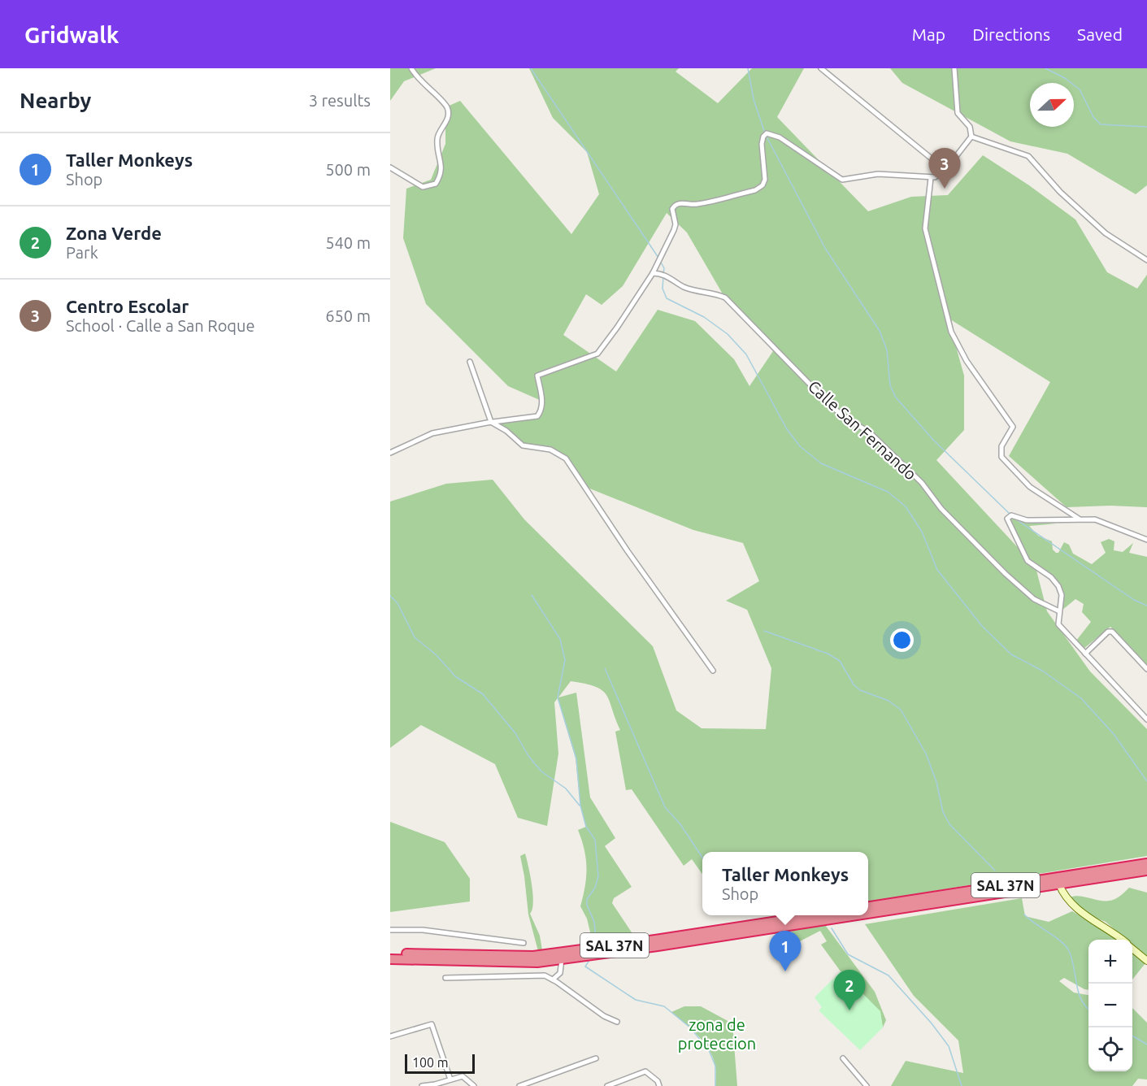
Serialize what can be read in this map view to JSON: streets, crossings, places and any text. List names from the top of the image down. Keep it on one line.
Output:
{"streets":{"highway":["SAL 37N"],"street":["Calle San Fernando"]},"parks":["zona de proteccion"],"scale_bar":"100 m","north":"right","page":{"header":"Gridwalk","nav":["Map","Directions","Saved"],"heading":["Nearby","3 results"],"list":[{"mark":"1","name":"Taller Monkeys","note":"Shop","value":"500 m"},{"mark":"2","name":"Zona Verde","note":"Park","value":"540 m"},{"mark":"3","name":"Centro Escolar","note":"School · Calle a San Roque","value":"650 m"}],"pins":["3","1","2"],"popup":["Taller Monkeys","Shop"],"map_buttons":["+","−"],"scale":"100 m"}}
